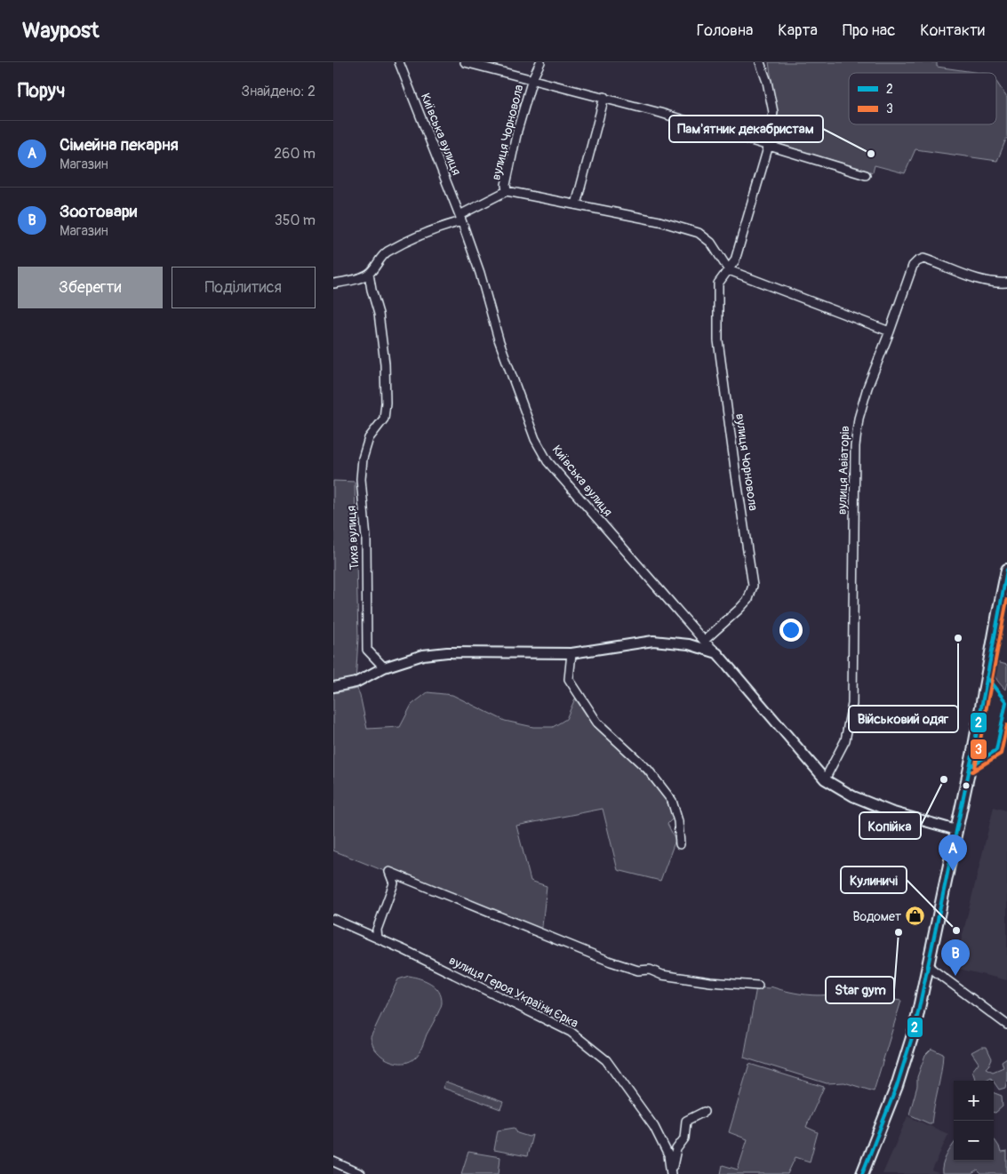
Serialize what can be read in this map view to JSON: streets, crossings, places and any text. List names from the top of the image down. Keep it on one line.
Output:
{"streets":{"street":["вулиця Чорновола","Київська вулиця","вулиця Авіаторів","Тиха вулиця","вулиця Героя України Єрка"]},"crossings":[["вулиця Чорновола","Київська вулиця"],["Київська вулиця","вулиця Авіаторів"]],"places":{"other":["Пам'ятник декабристам","Військовий одяг","Копійка","Кулиничі","Star gym"],"shop":["Водомет"]},"lines":["transit line 2","transit line 3"],"legend":["2","3"],"page":{"header":"Waypost","nav":["Головна","Карта","Про нас","Контакти"],"heading":["Поруч","Знайдено: 2"],"list":[{"mark":"A","name":"Сімейна пекарня","note":"Магазин","value":"260 m"},{"mark":"B","name":"Зоотовари","note":"Магазин","value":"350 m"}],"buttons":["Зберегти","Поділитися"],"pins":["A","B"],"map_buttons":["+","−"]}}
